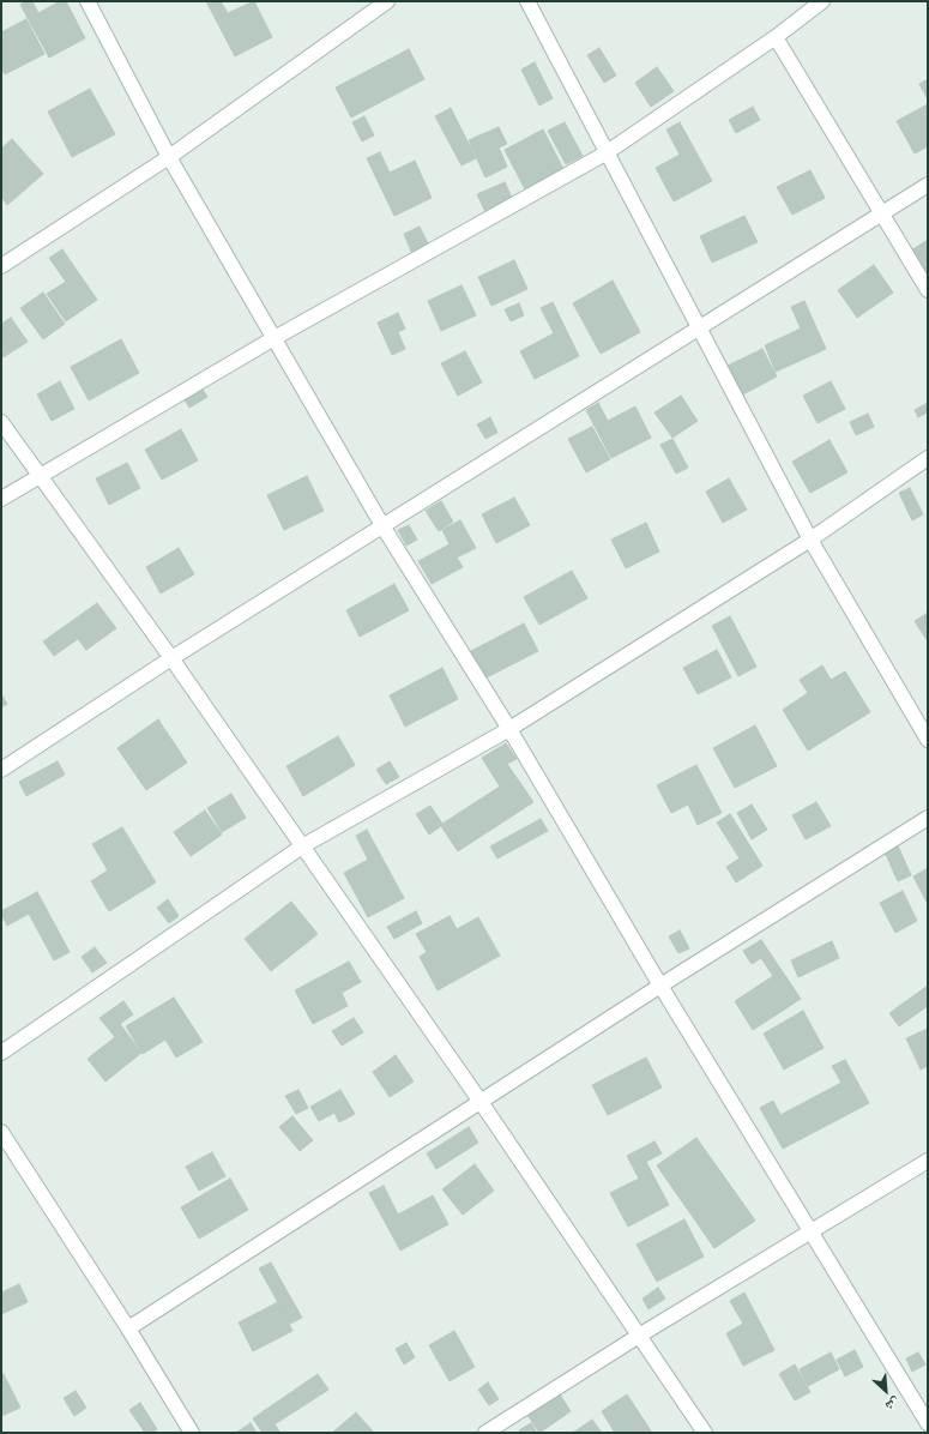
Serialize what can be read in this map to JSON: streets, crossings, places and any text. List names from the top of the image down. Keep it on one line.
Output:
{"north":"bottom right"}
